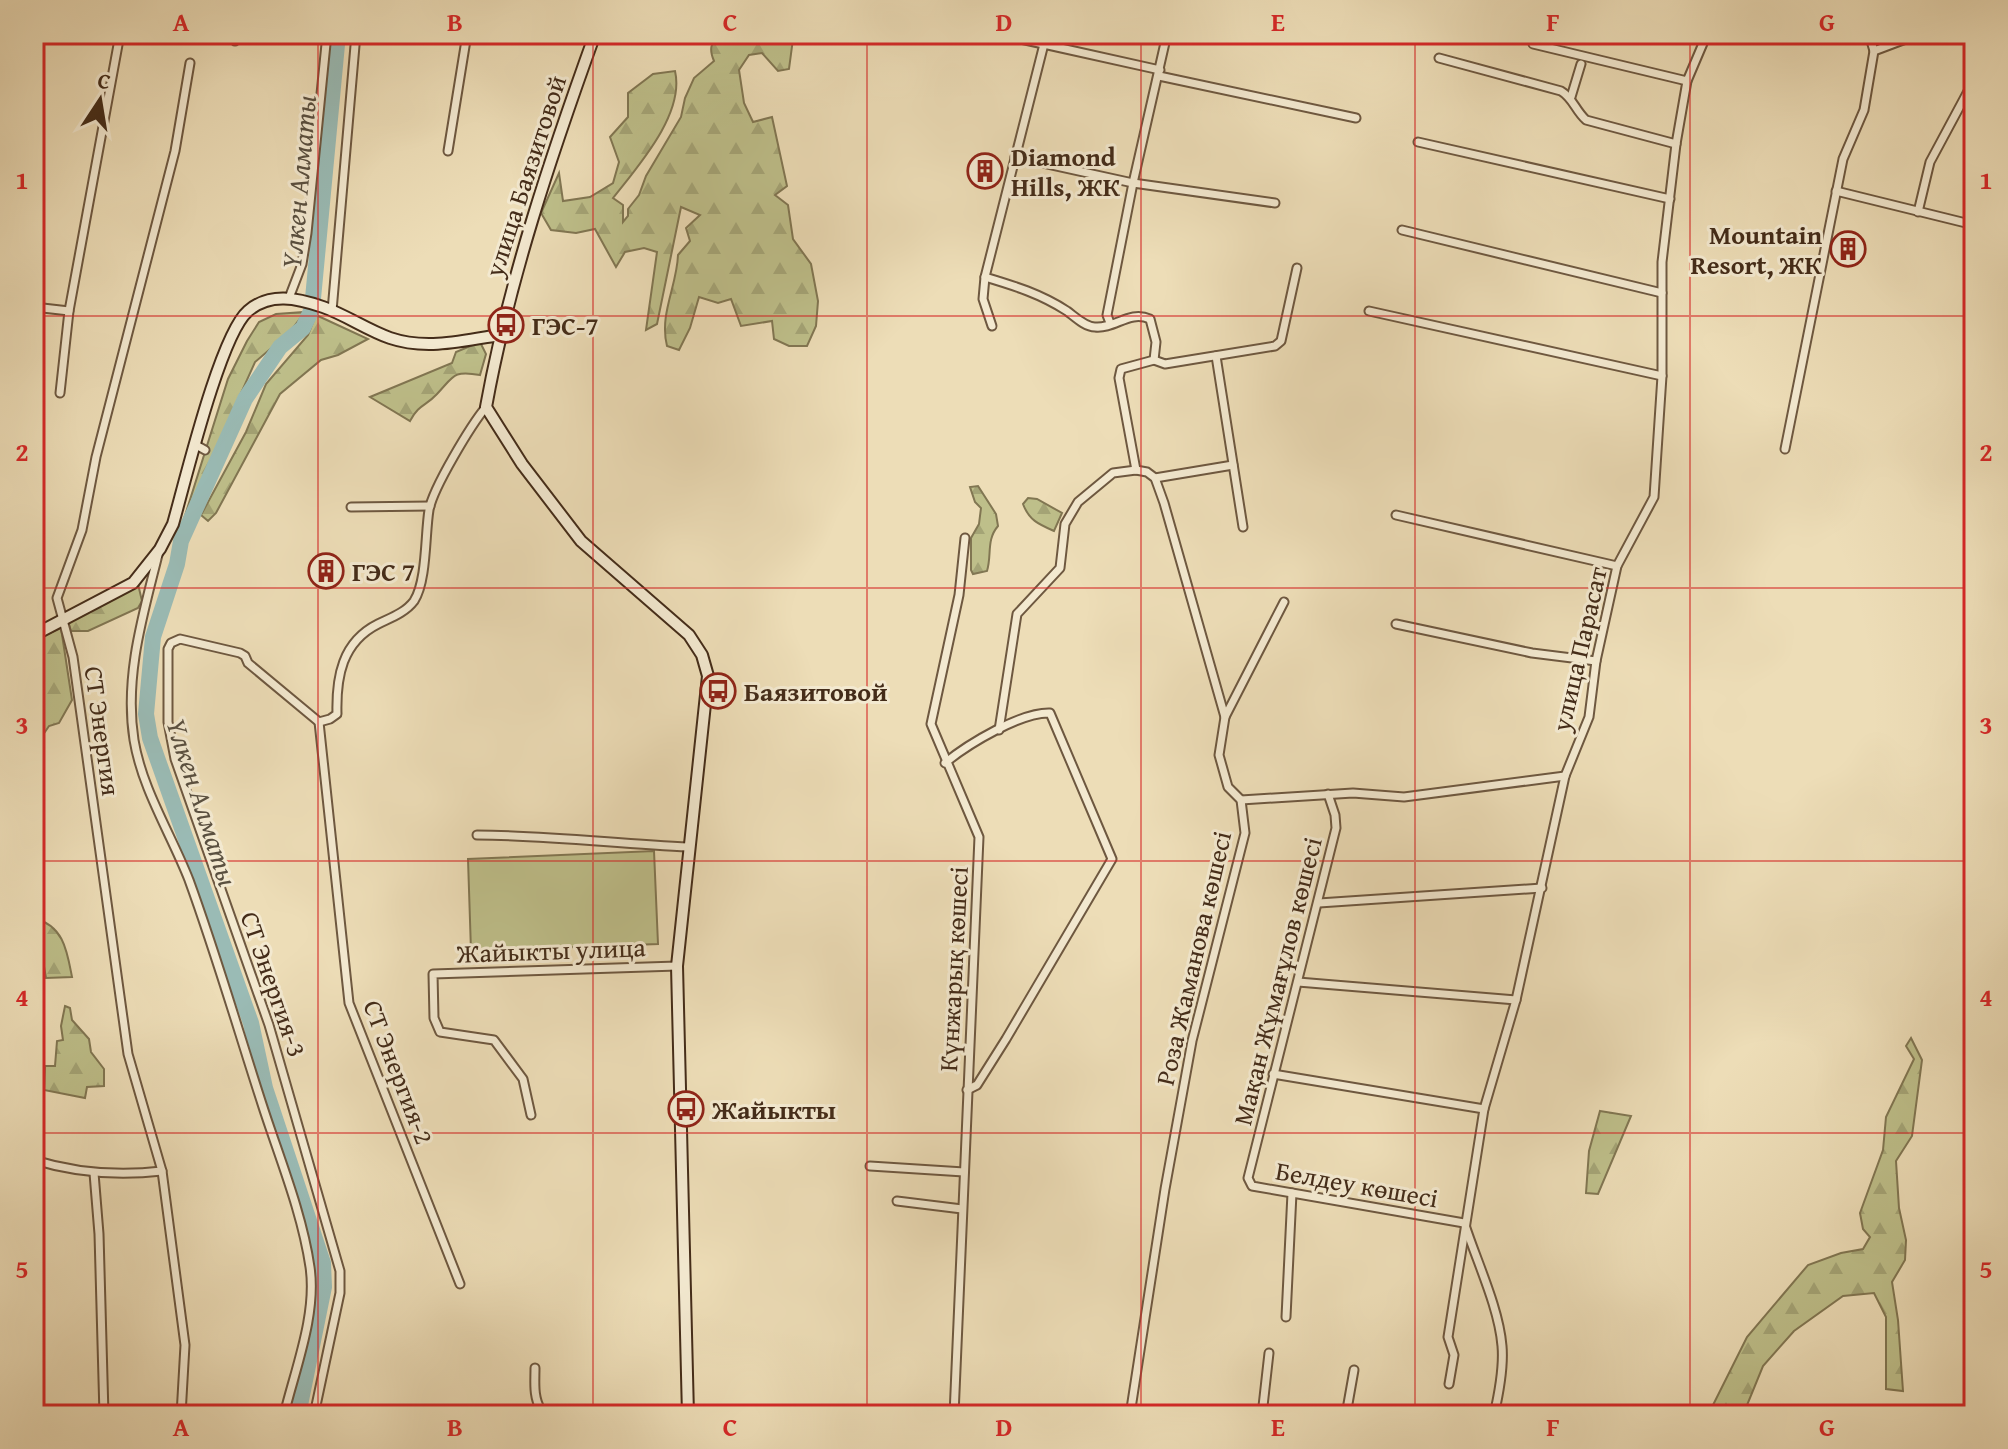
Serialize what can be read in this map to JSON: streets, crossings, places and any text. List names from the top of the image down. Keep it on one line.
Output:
{"streets":{"street":["улица Баязитовой","улица Парасат","СТ Энергия","Жайыкты улица","Роза Жаманова көшесі","Күнжарық көшесі","Мақан Жұмағұлов көшесі","СТ Энергия-3","СТ Энергия-2","Белдеу көшесі"]},"crossings":[["улица Парасат","Белдеу көшесі"],["Мақан Жұмағұлов көшесі","Белдеу көшесі"],["СТ Энергия-3","СТ Энергия-2"]],"water":["Үлкен Алматы"],"places":{"building":["Diamond Hills, ЖК","Mountain Resort, ЖК","ГЭС 7"],"bus stop":["ГЭС-7","Баязитовой","Жайыкты"]},"north":"top","grid":{"columns":["A","B","C","D","E","F","G"],"rows":["1","2","3","4","5"]}}
